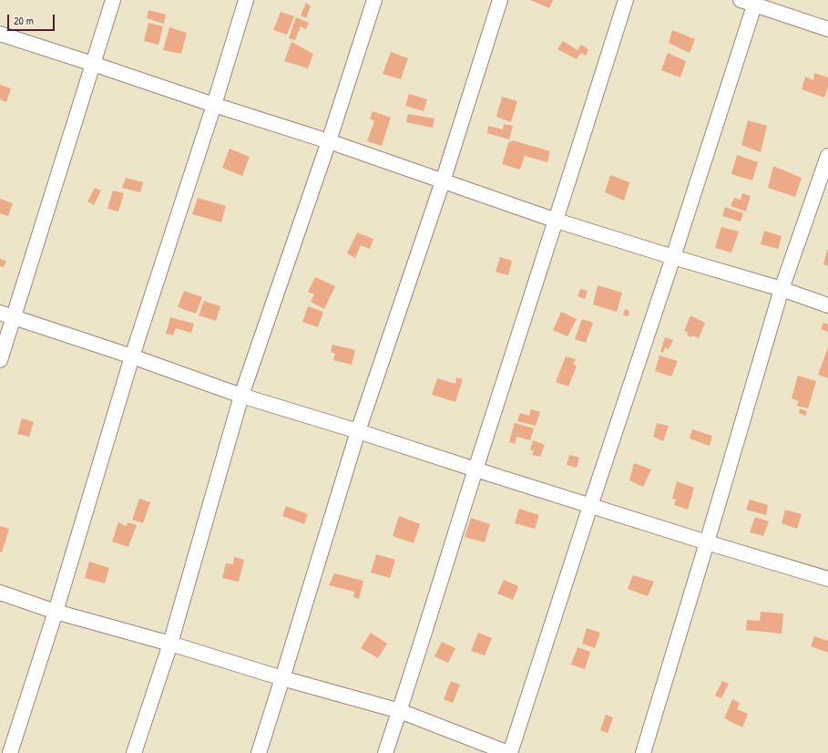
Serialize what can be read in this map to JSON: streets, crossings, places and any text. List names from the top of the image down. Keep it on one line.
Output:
{"scale_bar":"20 m"}
